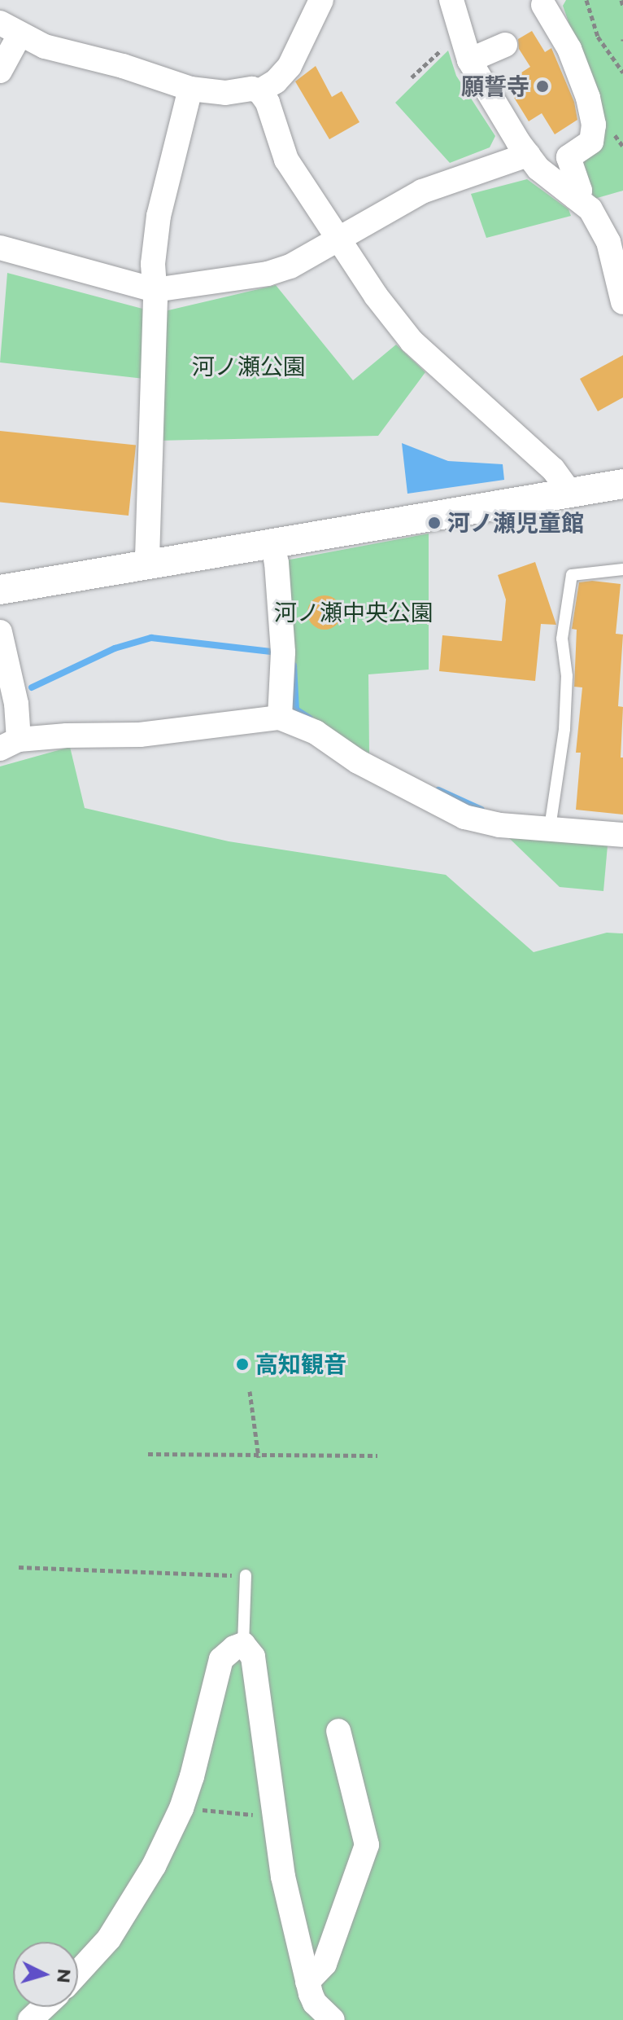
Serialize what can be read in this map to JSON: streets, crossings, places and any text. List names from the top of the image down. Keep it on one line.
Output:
{"parks":["河ノ瀬公園","河ノ瀬中央公園"],"places":["願誓寺","河ノ瀬児童館","高知観音"],"north":"right"}
